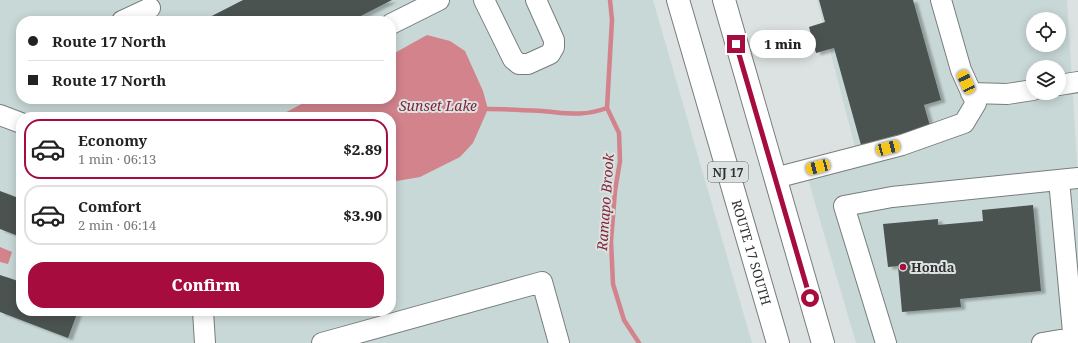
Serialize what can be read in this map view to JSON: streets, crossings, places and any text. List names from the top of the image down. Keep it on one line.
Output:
{"streets":{"highway":["NJ 17","ROUTE 17 SOUTH"]},"water":["Sunset Lake","Ramapo Brook"],"places":["Honda"],"page":{"banner":["Route 17 North","Route 17 North"],"bubble":"1 min","list":[{"name":"Economy","note":"1 min · 06:13","value":"$2.89"},{"name":"Comfort","note":"2 min · 06:14","value":"$3.90"}],"buttons":"Confirm"}}
